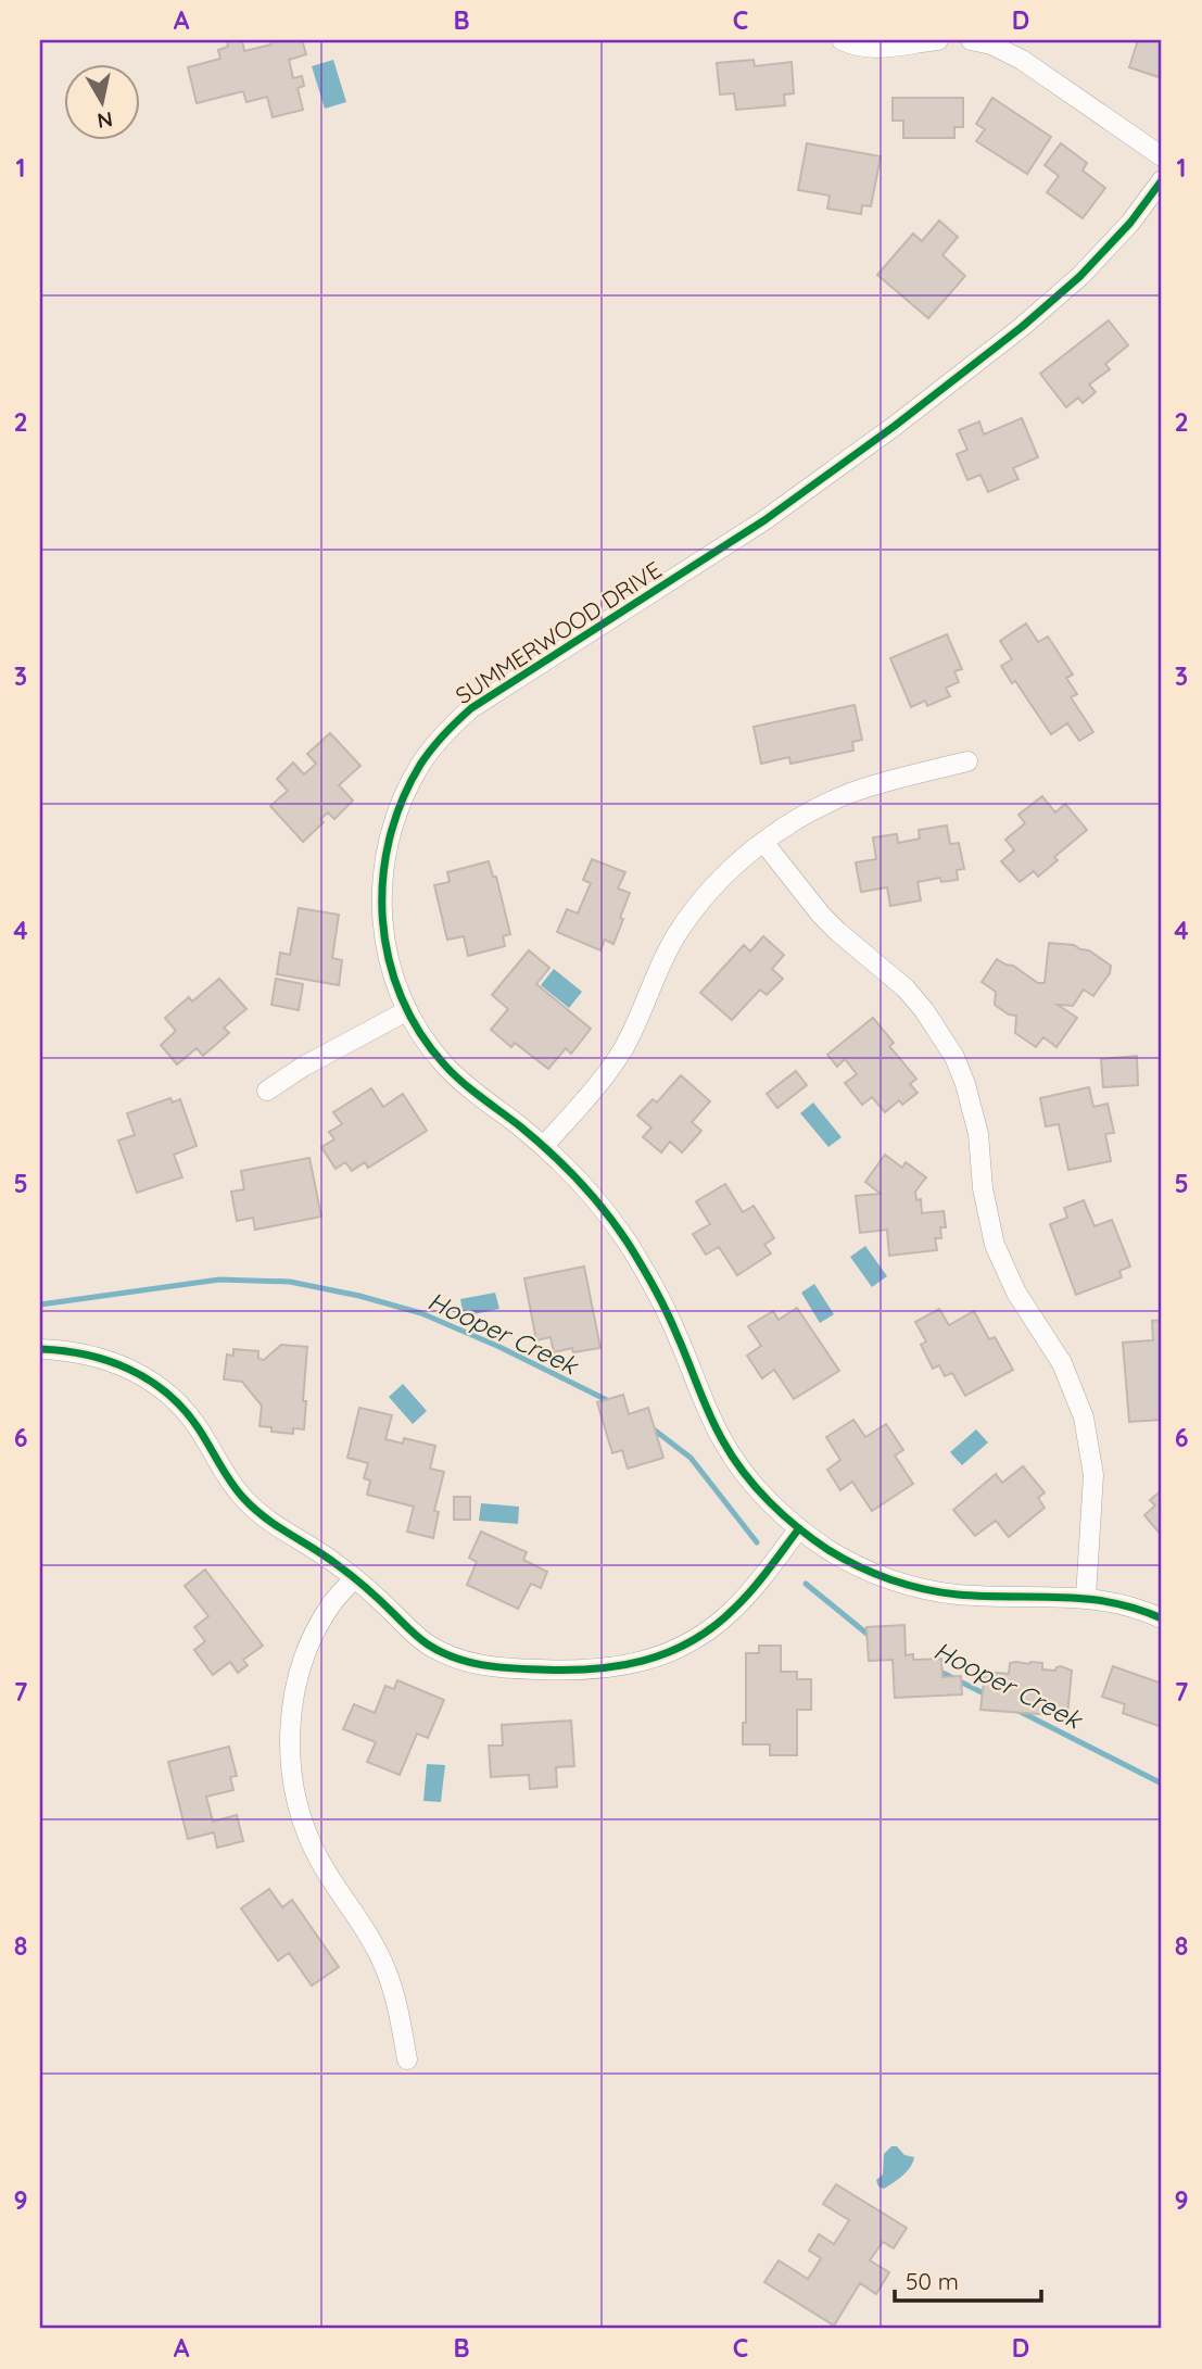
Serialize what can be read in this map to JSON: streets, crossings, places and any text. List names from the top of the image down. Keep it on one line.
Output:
{"streets":{"street":["SUMMERWOOD DRIVE"]},"water":["Hooper Creek"],"scale_bar":"50 m","north":"bottom","grid":{"columns":["A","B","C","D"],"rows":["1","2","3","4","5","6","7","8","9"]}}
